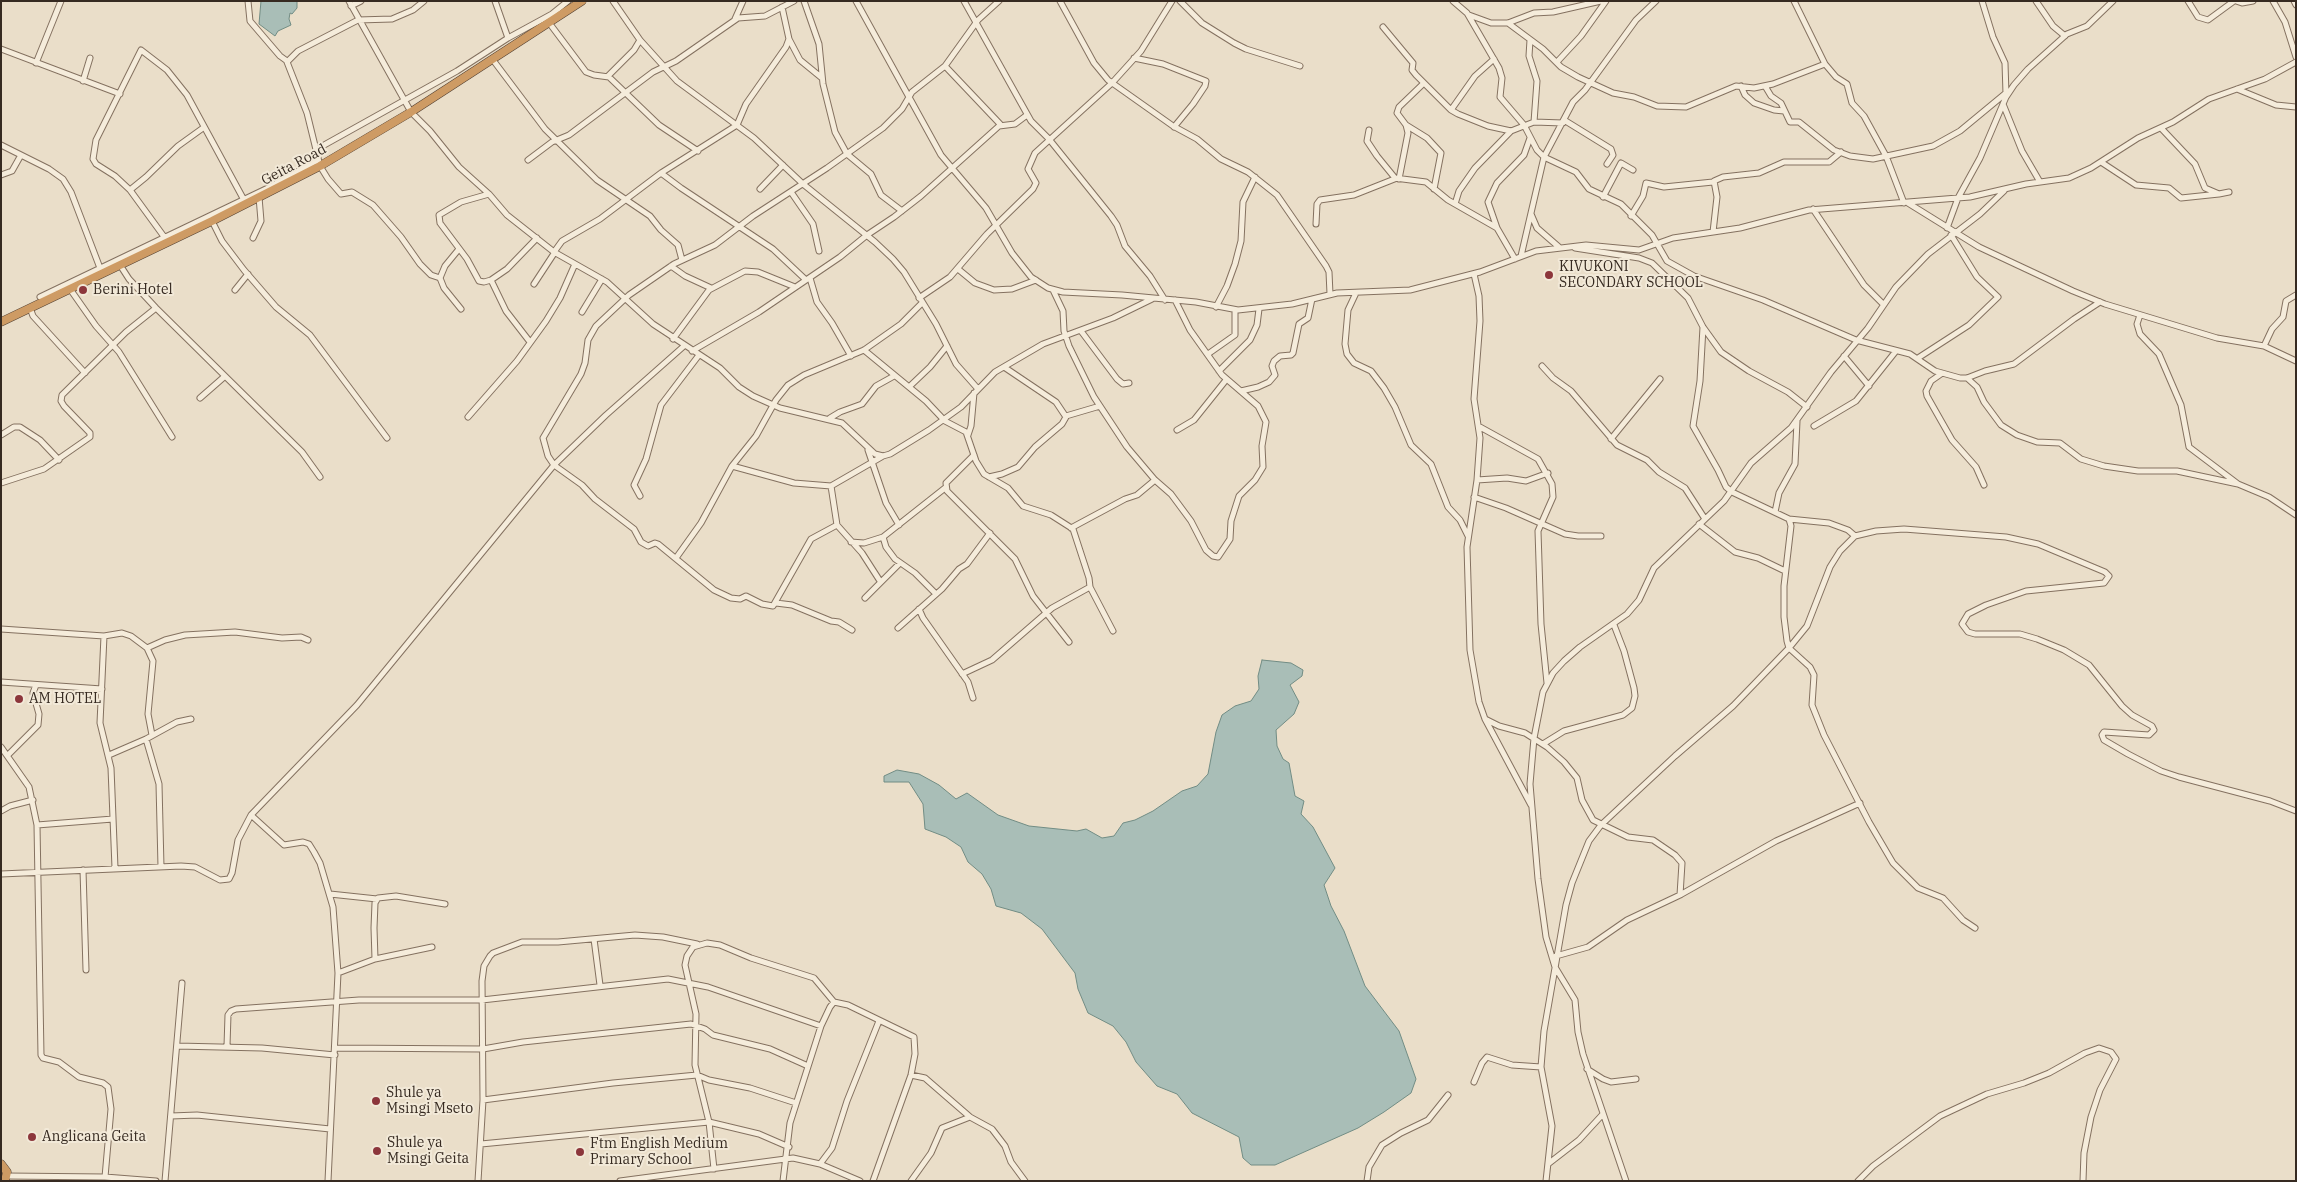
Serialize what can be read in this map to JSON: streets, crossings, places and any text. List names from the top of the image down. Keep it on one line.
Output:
{"streets":{"highway":["Geita Road"]},"places":["KIVUKONI SECONDARY SCHOOL","Berini Hotel","AM HOTEL","Shule ya Msingi Mseto","Anglicana Geita","Shule ya Msingi Geita","Ftm English Medium Primary School"]}
